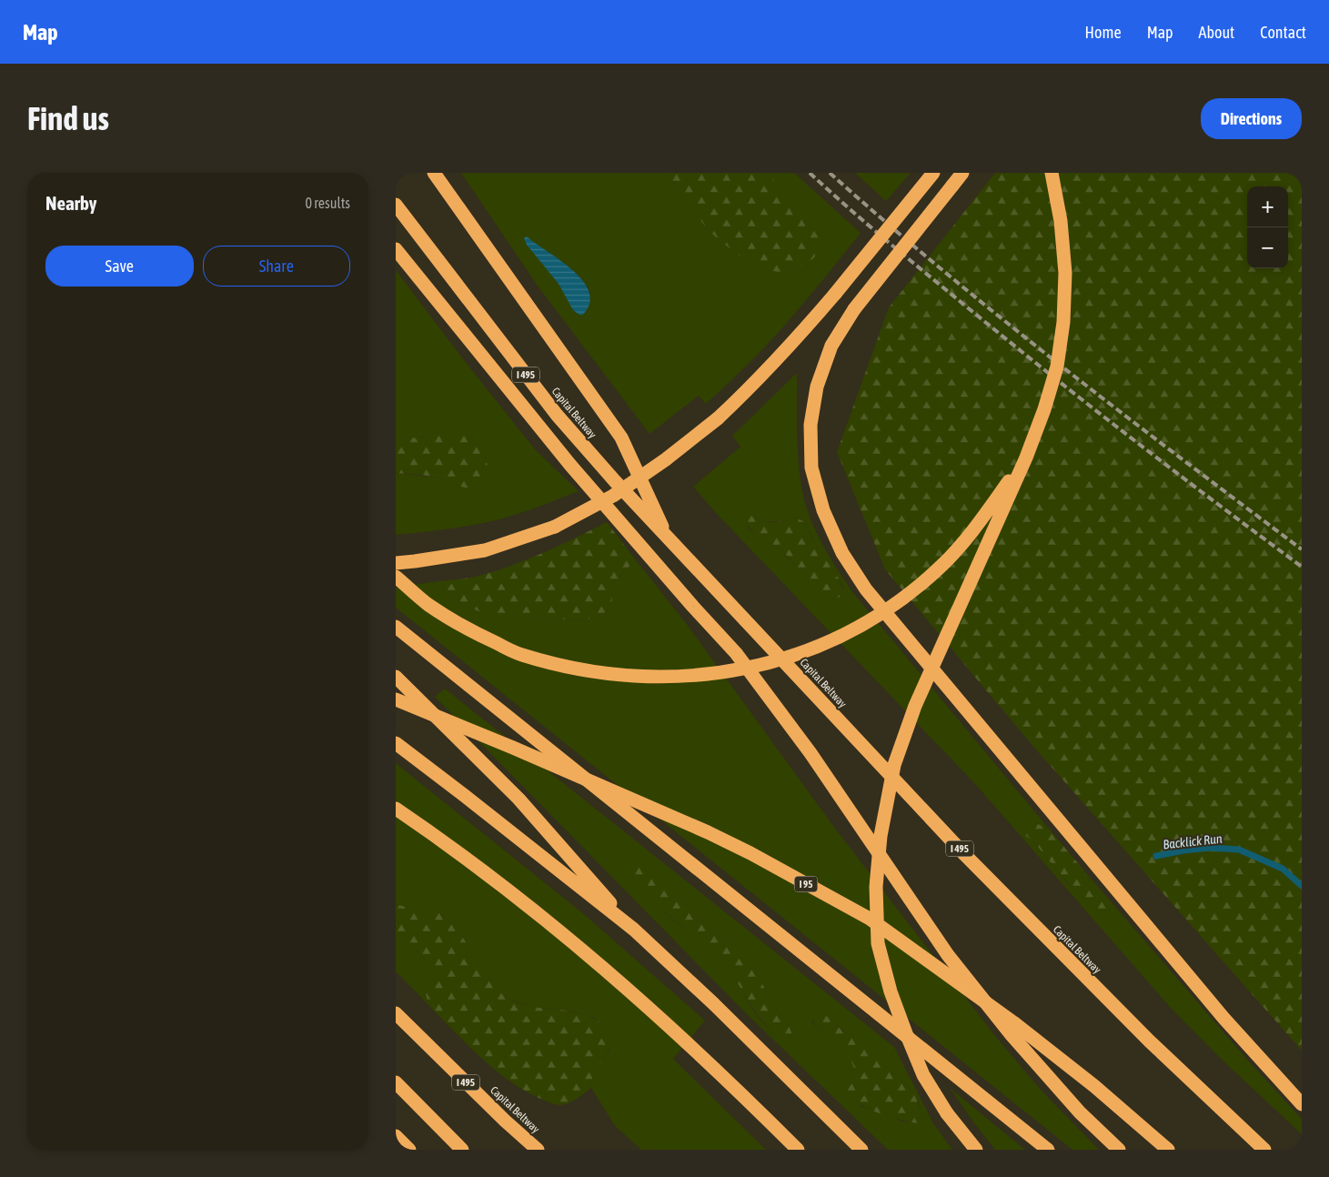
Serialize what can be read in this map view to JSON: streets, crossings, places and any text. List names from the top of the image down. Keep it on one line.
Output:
{"streets":{"highway":["I 495","Capital Beltway","I 95"]},"water":["Backlick Run"],"page":{"header":"Map","nav":["Home","Map","About","Contact"],"buttons":["Directions",["Save","Share"]],"title":"Find us","heading":["Nearby","0 results"],"map_buttons":["+","−"]}}
